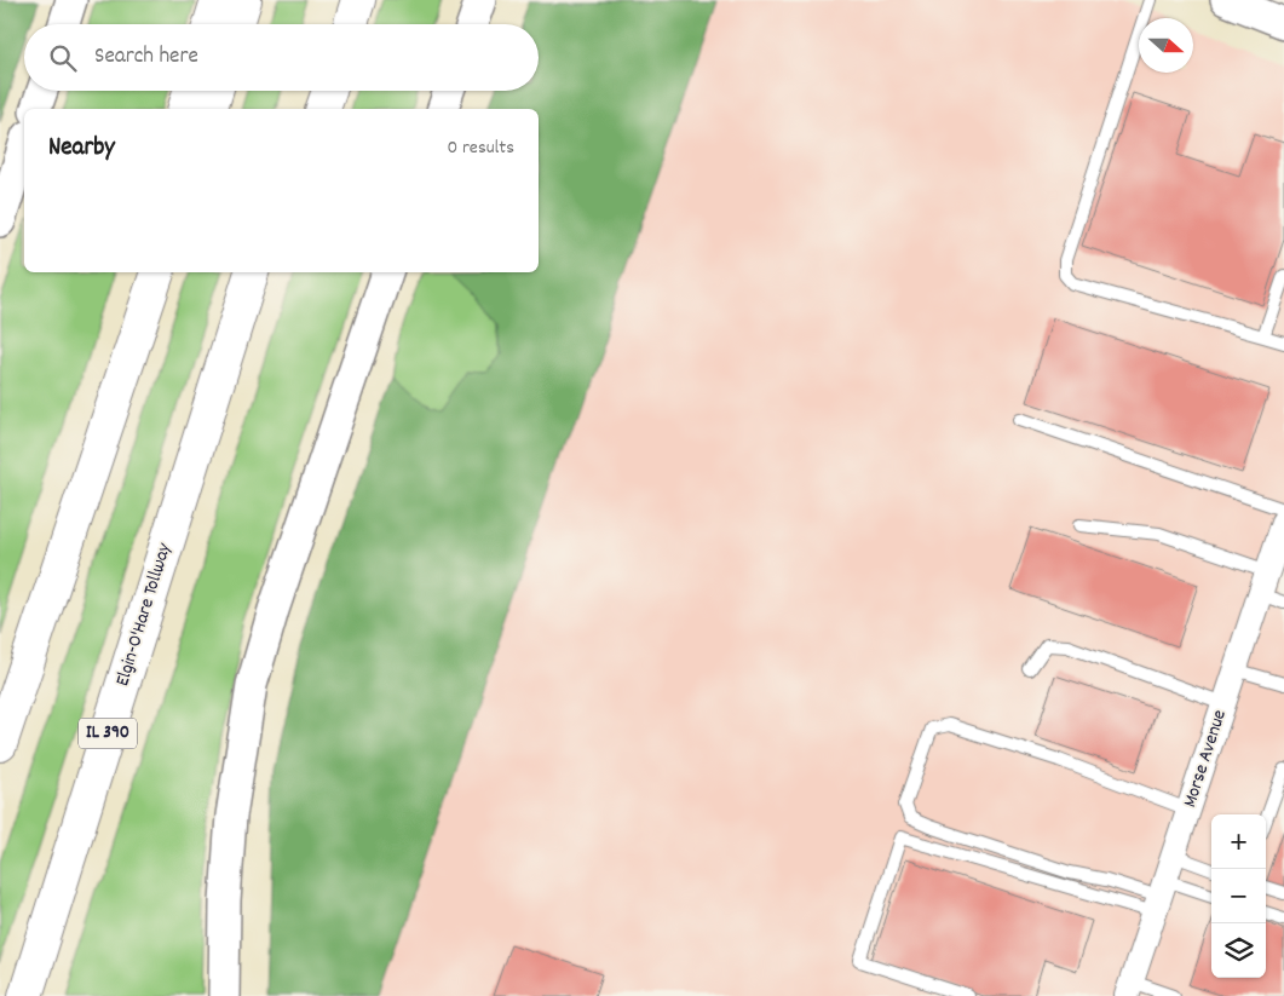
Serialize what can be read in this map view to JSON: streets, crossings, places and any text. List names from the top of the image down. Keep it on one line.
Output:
{"streets":{"highway":["Elgin-O'Hare Tollway","IL 390"],"street":["Morse Avenue"]},"north":"right","page":{"search":"Search here","heading":["Nearby","0 results"],"map_buttons":["+","−"]}}
